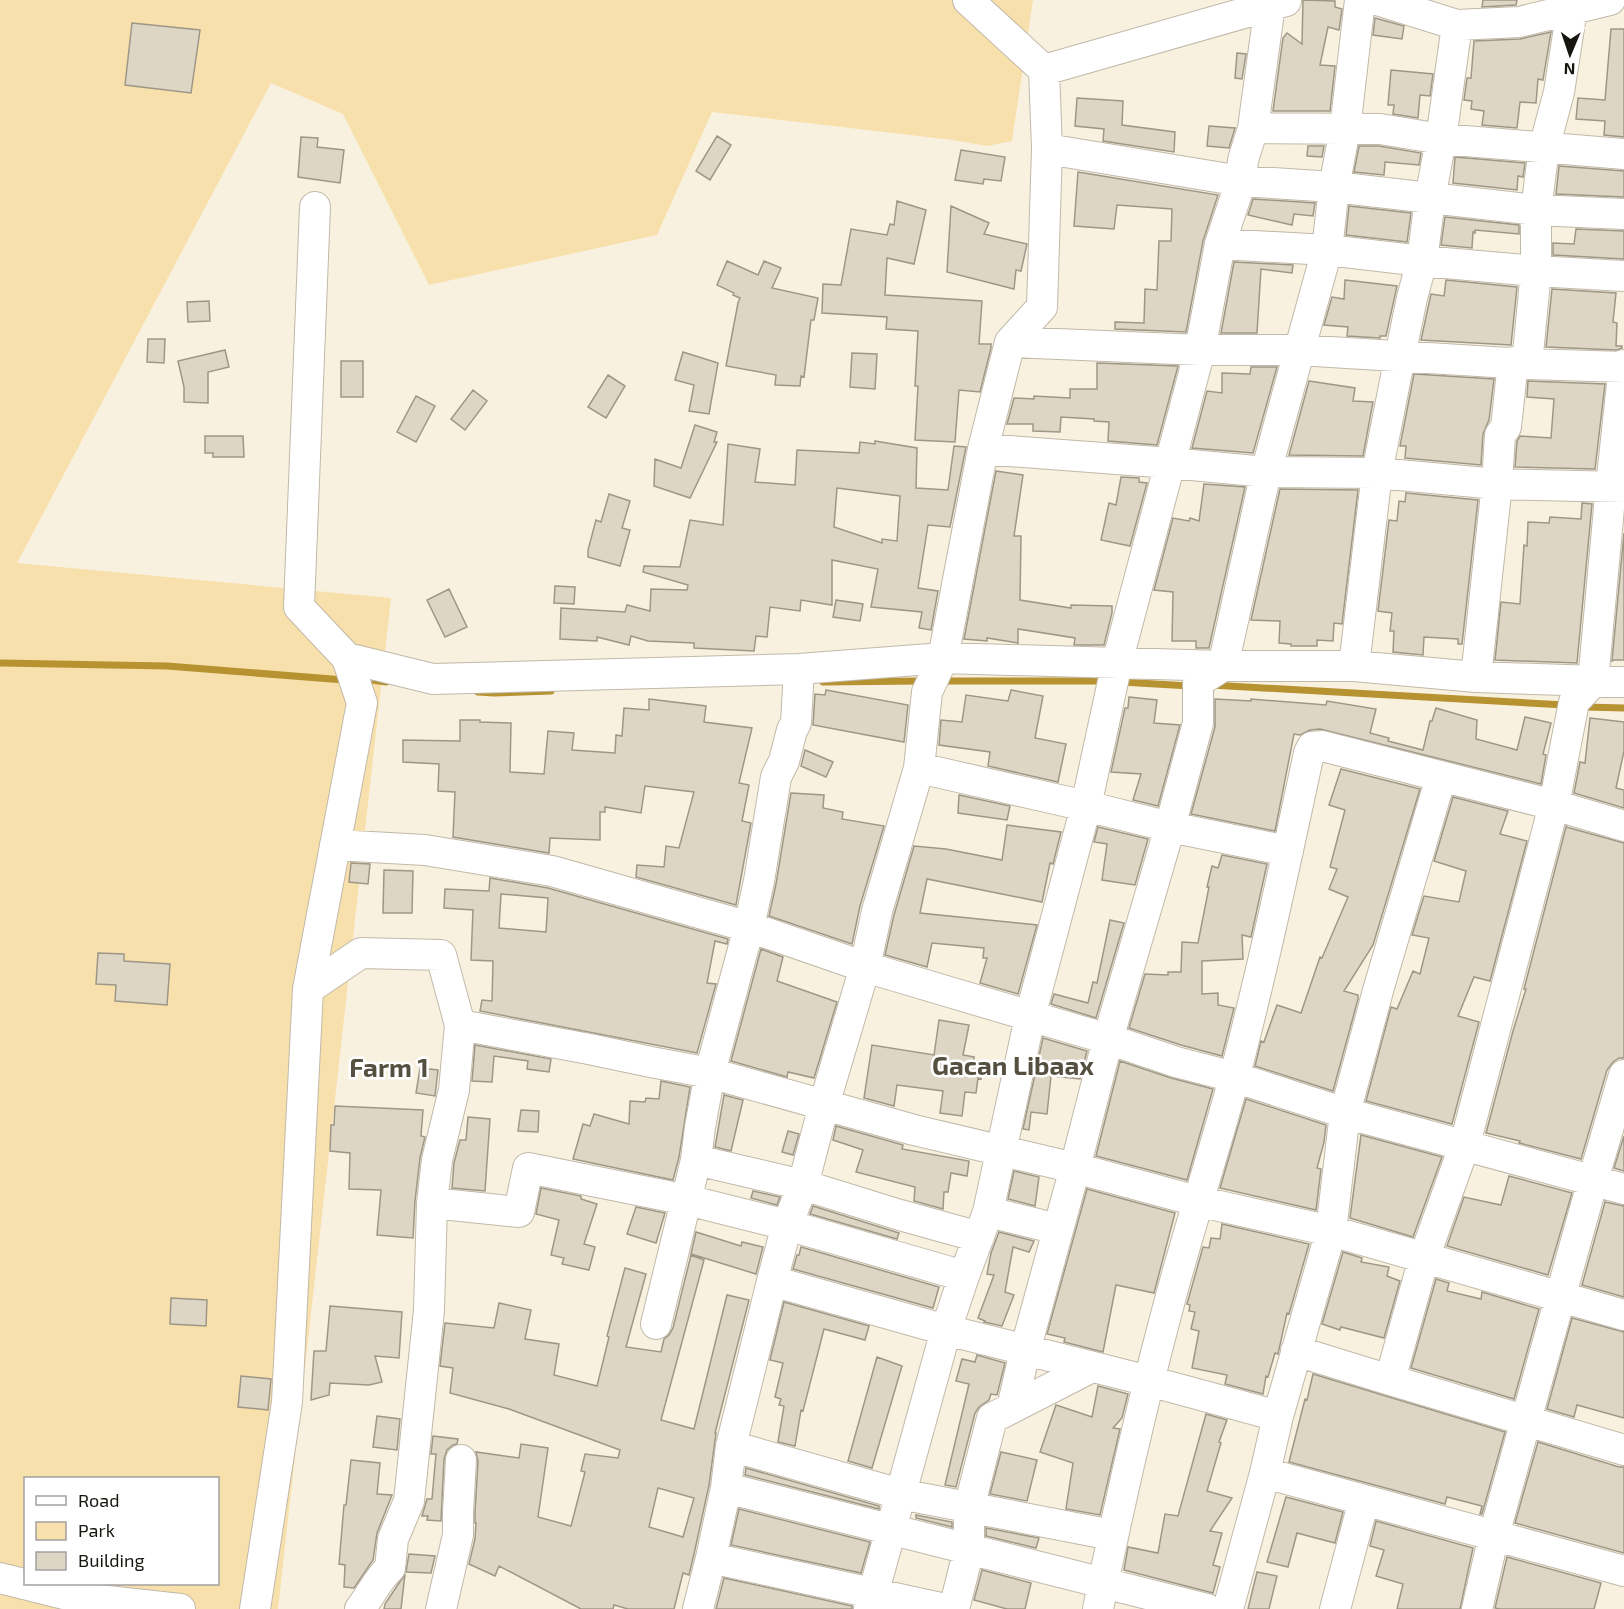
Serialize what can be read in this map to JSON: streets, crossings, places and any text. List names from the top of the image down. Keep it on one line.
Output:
{"districts":["Gacan Libaax","Farm 1"],"legend":["Road","Park","Building"],"north":"bottom"}
